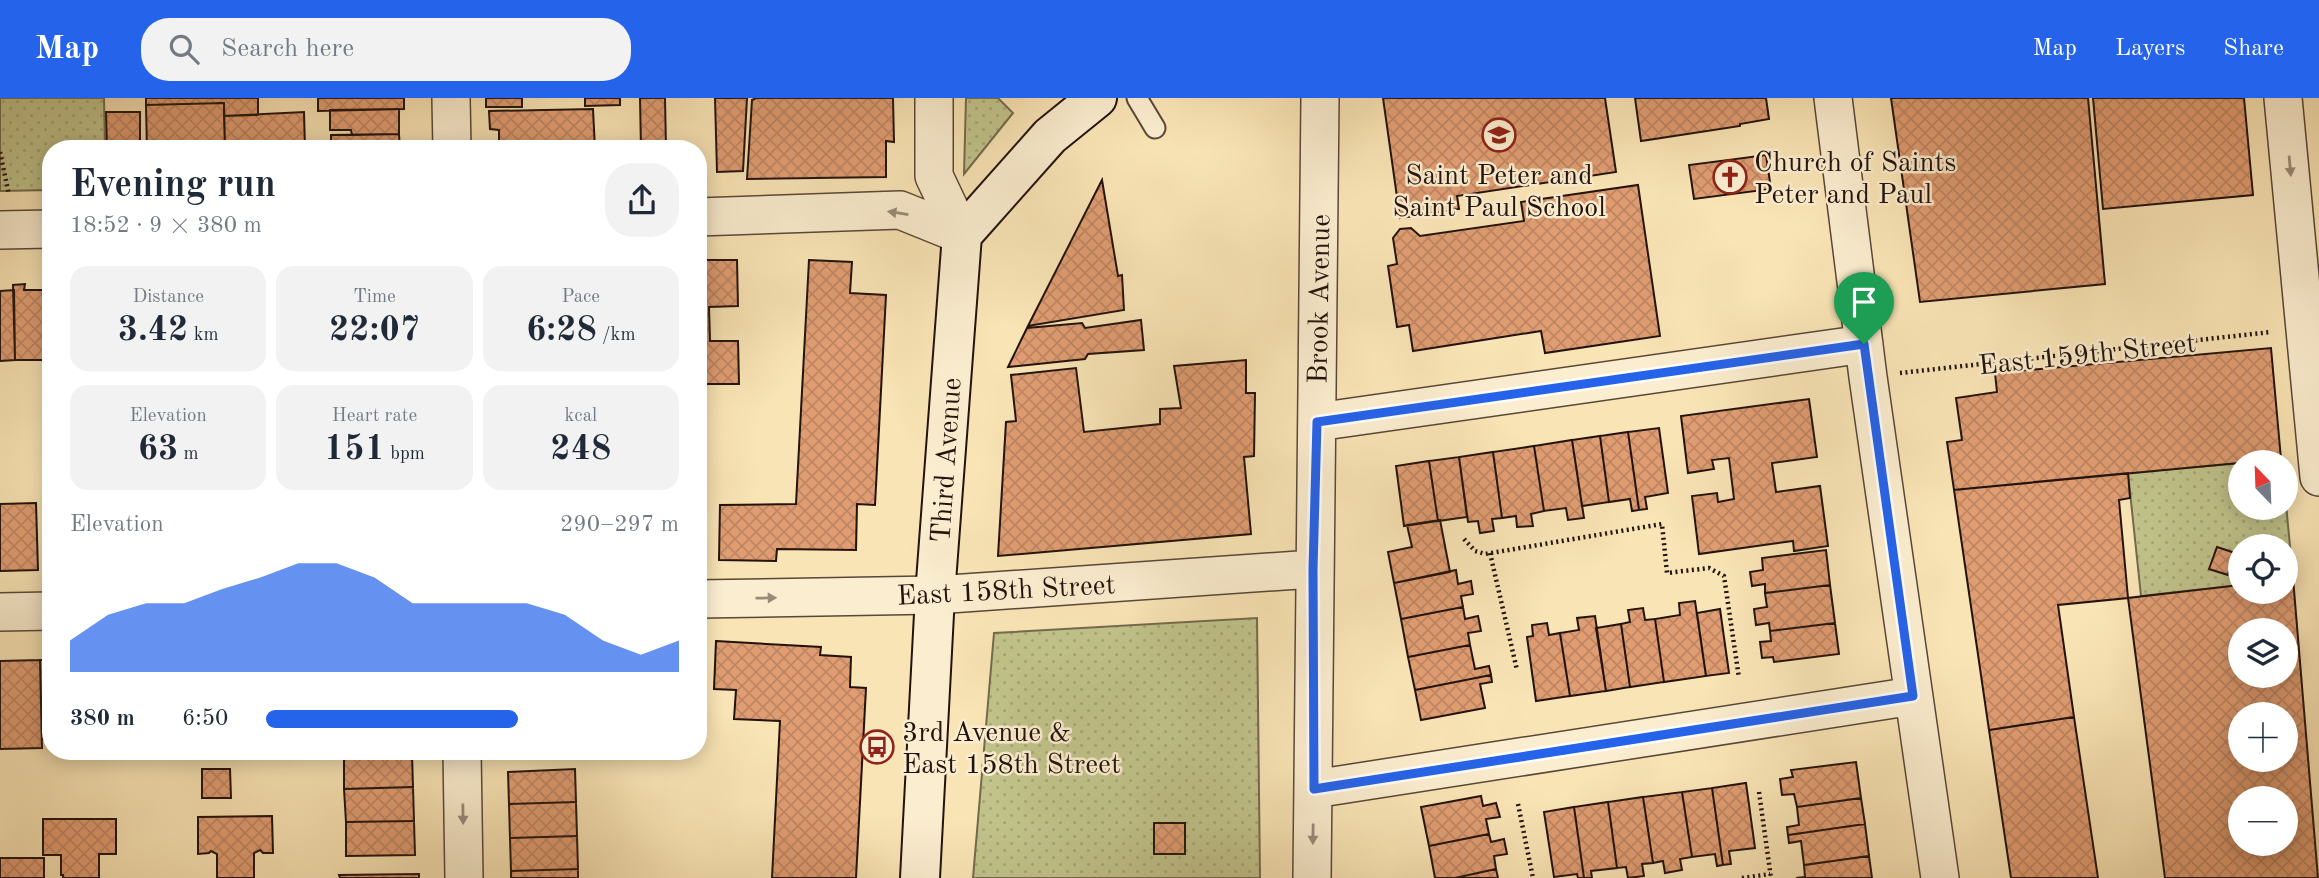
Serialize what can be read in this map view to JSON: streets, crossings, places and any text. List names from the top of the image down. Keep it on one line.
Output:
{"streets":{"main road":["Third Avenue"],"street":["Brook Avenue","East 158th Street"],"path":["East 159th Street"]},"crossings":[["Brook Avenue","East 158th Street"],["Third Avenue","East 158th Street"]],"one_way":["East 158th Street"],"places":{"school or university":["Saint Peter and Saint Paul School"],"church":["Church of Saints Peter and Paul"],"bus stop":["3rd Avenue & East 158th Street"]},"north":"top left","page":{"header":"Map","search":"Search here","nav":["Map","Layers","Share"],"heading":["Evening run","18:52 · 9 × 380 m"],"stats":[["Distance","3.42 km"],["Time","22:07"],["Pace","6:28 /km"],["Elevation","63 m"],["Heart rate","151 bpm"],["kcal","248"]],"map_buttons":["+","−"],"chart":["Elevation","290–297 m"],"list":[{"name":"380 m","note":"6:50"}]}}
